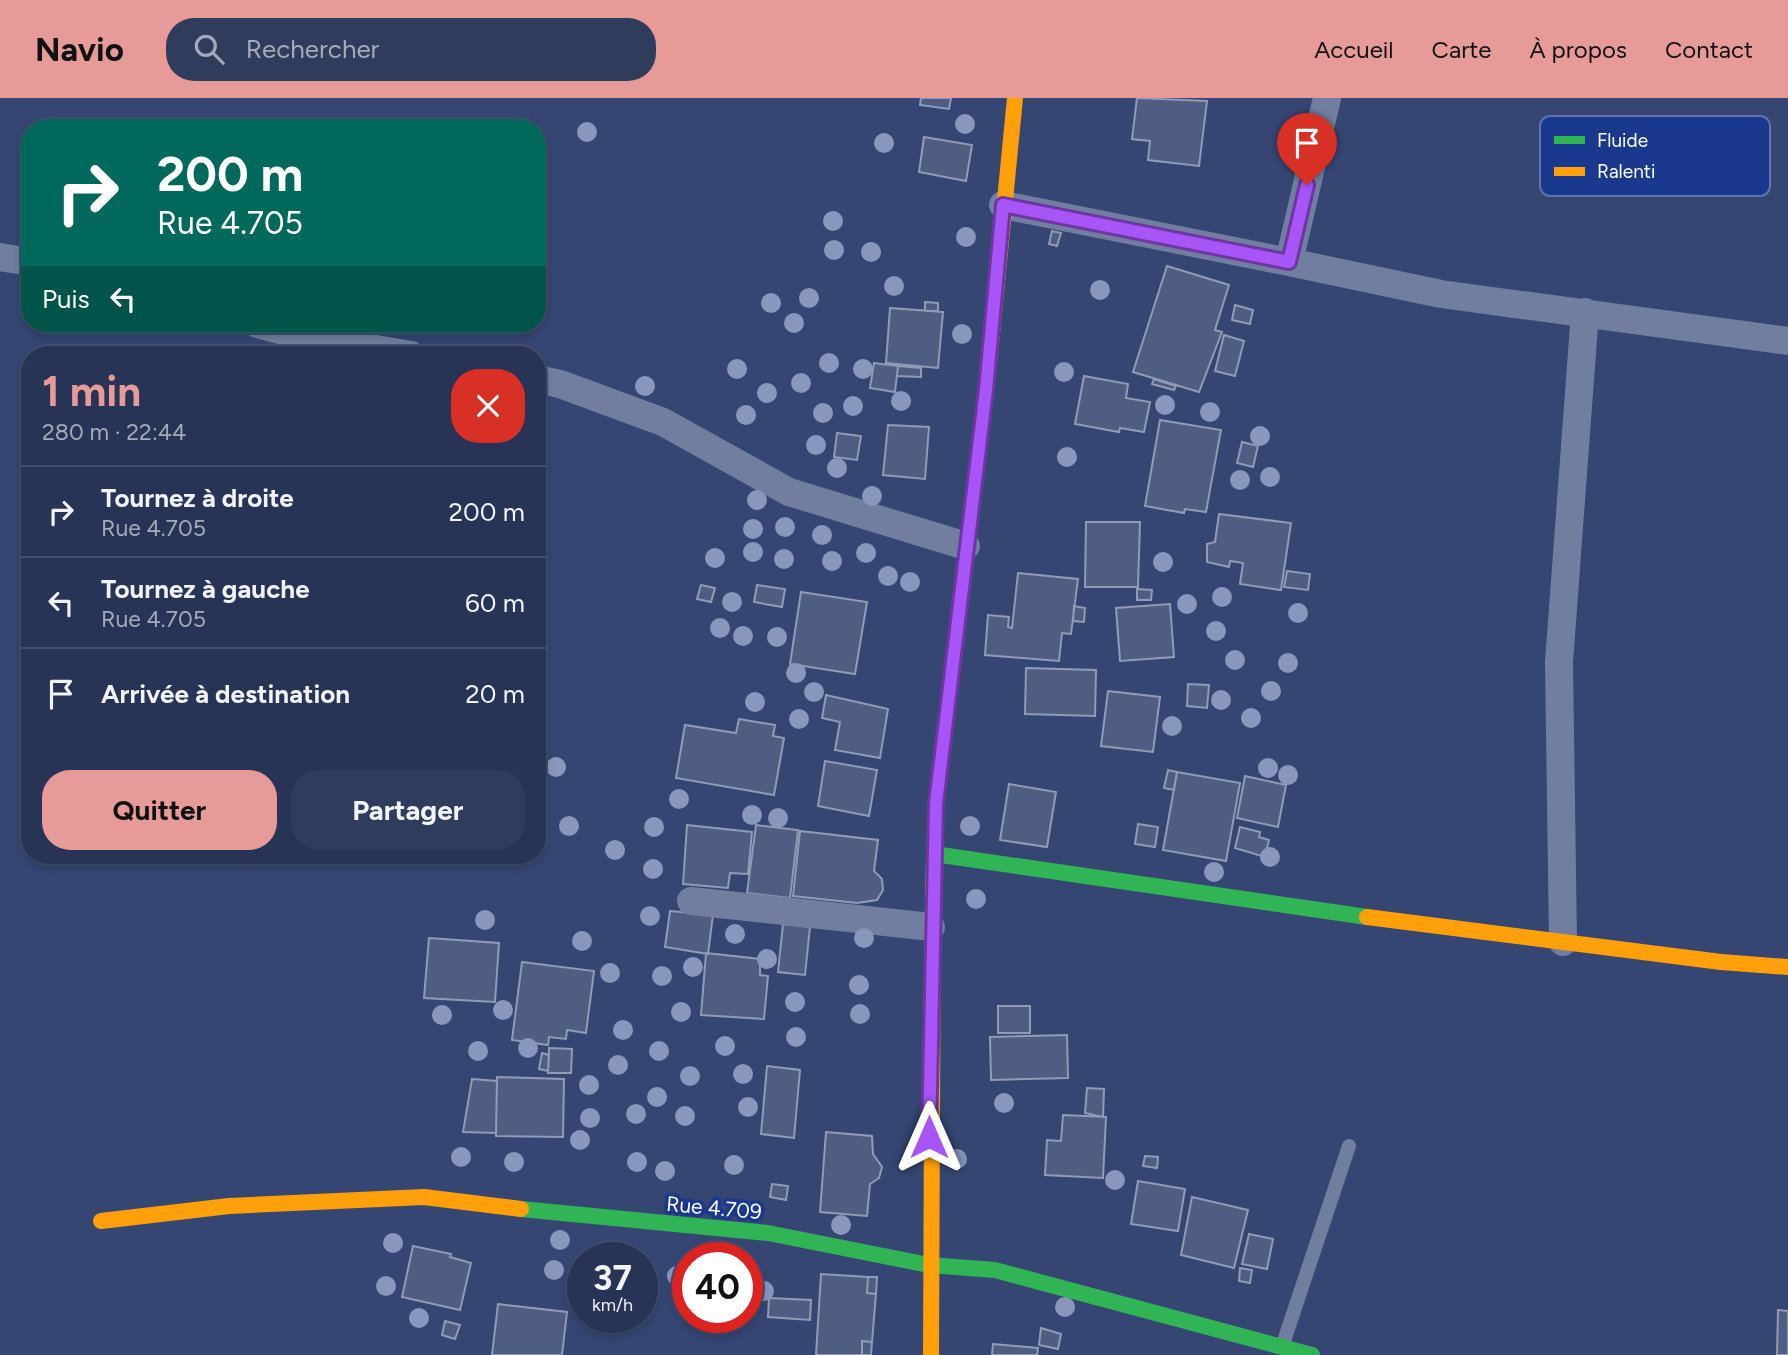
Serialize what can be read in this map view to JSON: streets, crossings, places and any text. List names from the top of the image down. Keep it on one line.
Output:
{"streets":{"street":["Rue 4.709"]},"legend":["Fluide","Ralenti"],"page":{"header":"Navio","search":"Rechercher","nav":["Accueil","Carte","À propos","Contact"],"turn":["200 m","Rue 4.705"],"then":"Puis","heading":["1 min","280 m · 22:44"],"list":[{"name":"Tournez à droite","note":"Rue 4.705","value":"200 m"},{"name":"Tournez à gauche","note":"Rue 4.705","value":"60 m"},{"name":"Arrivée à destination","value":"20 m"}],"buttons":["Quitter","Partager"],"speed":"37 km/h","limit":"40"}}
